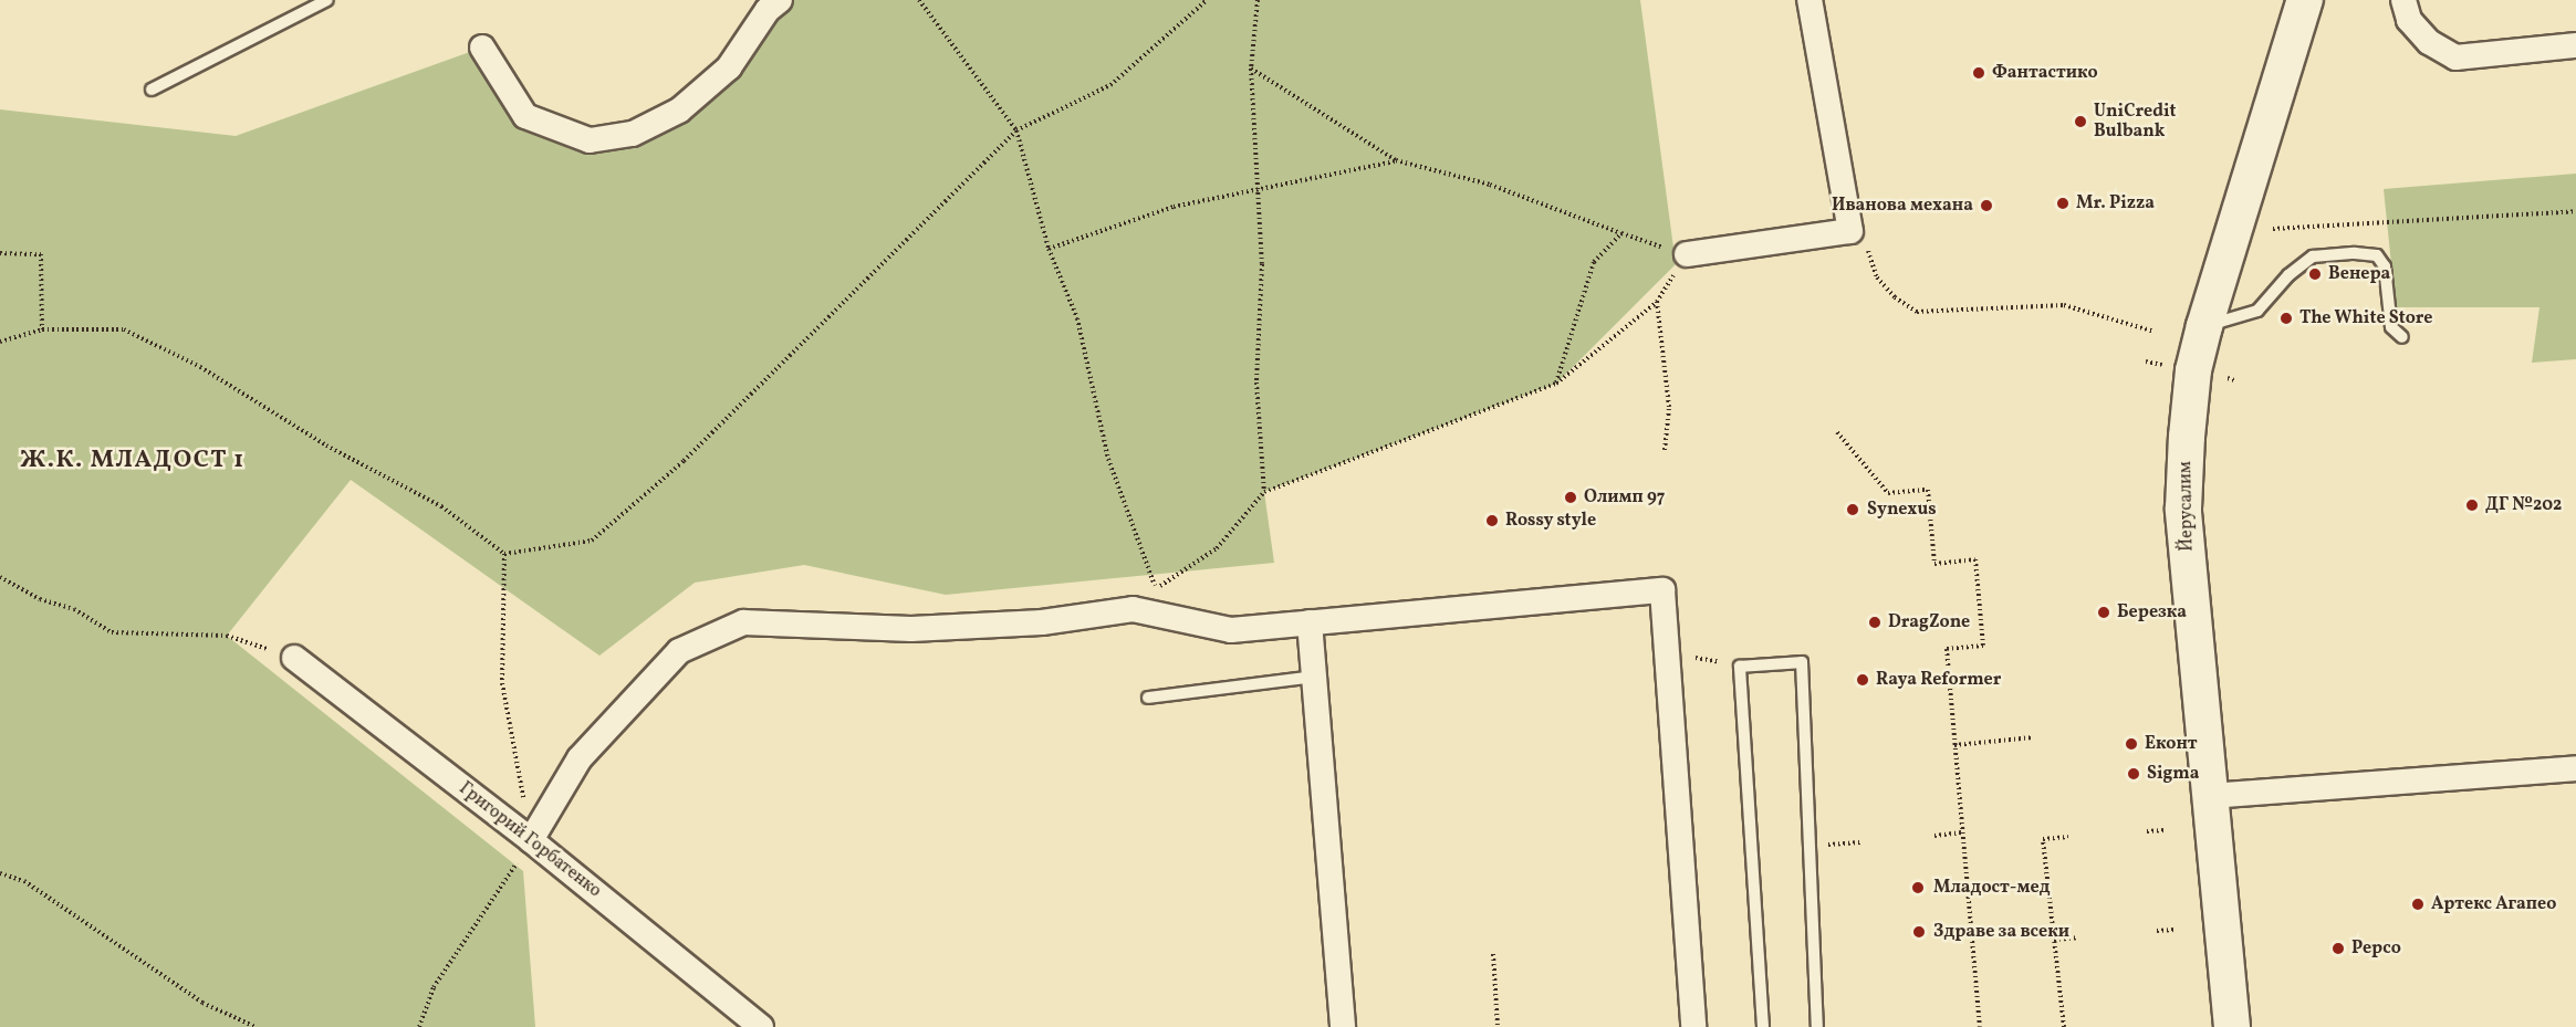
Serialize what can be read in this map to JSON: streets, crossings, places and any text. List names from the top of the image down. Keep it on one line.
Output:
{"streets":{"street":["Йерусалим","Григорий Горбатенко"]},"districts":["Ж.К. МЛАДОСТ 1"],"places":["Фантастико","UniCredit Bulbank","Mr. Pizza","Иванова механа","Венера","The White Store","Олимп 97","ДГ №202","Synexus","Rossy style","Березка","DragZone","Raya Reformer","Еконт","Sigma","Младост-мед","Артекс Агапео","Здраве за всеки","Pepco"]}
